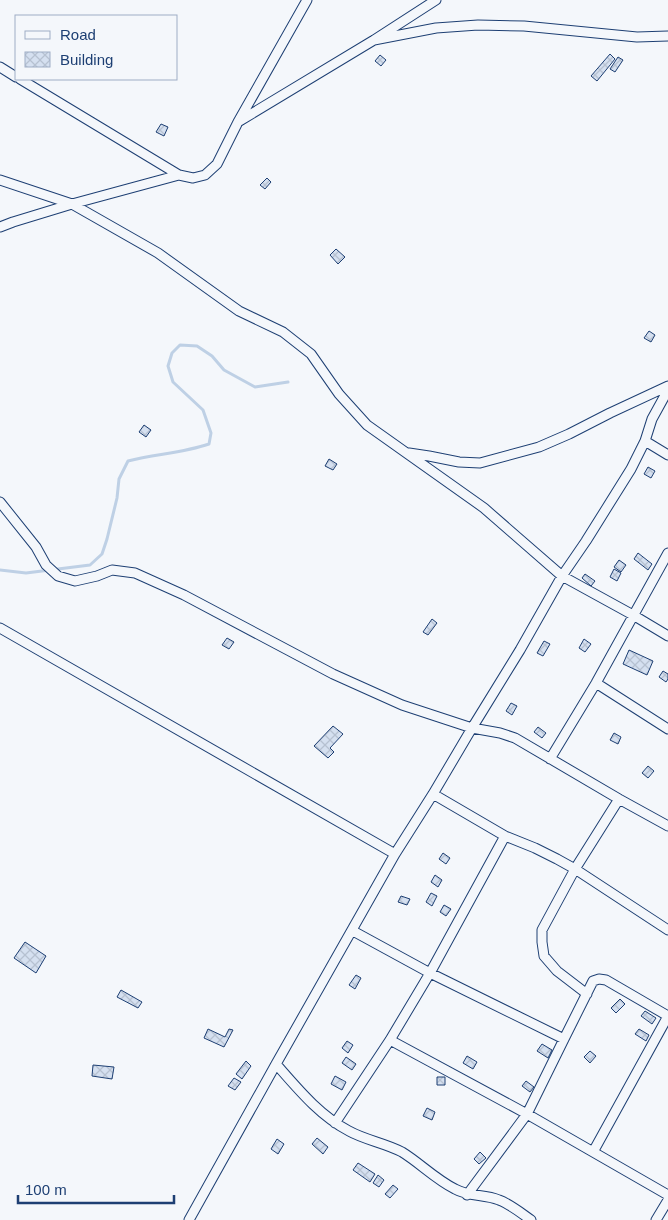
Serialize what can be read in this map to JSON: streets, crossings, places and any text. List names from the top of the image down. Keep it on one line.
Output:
{"legend":["Road","Building"],"scale_bar":"100 m"}
